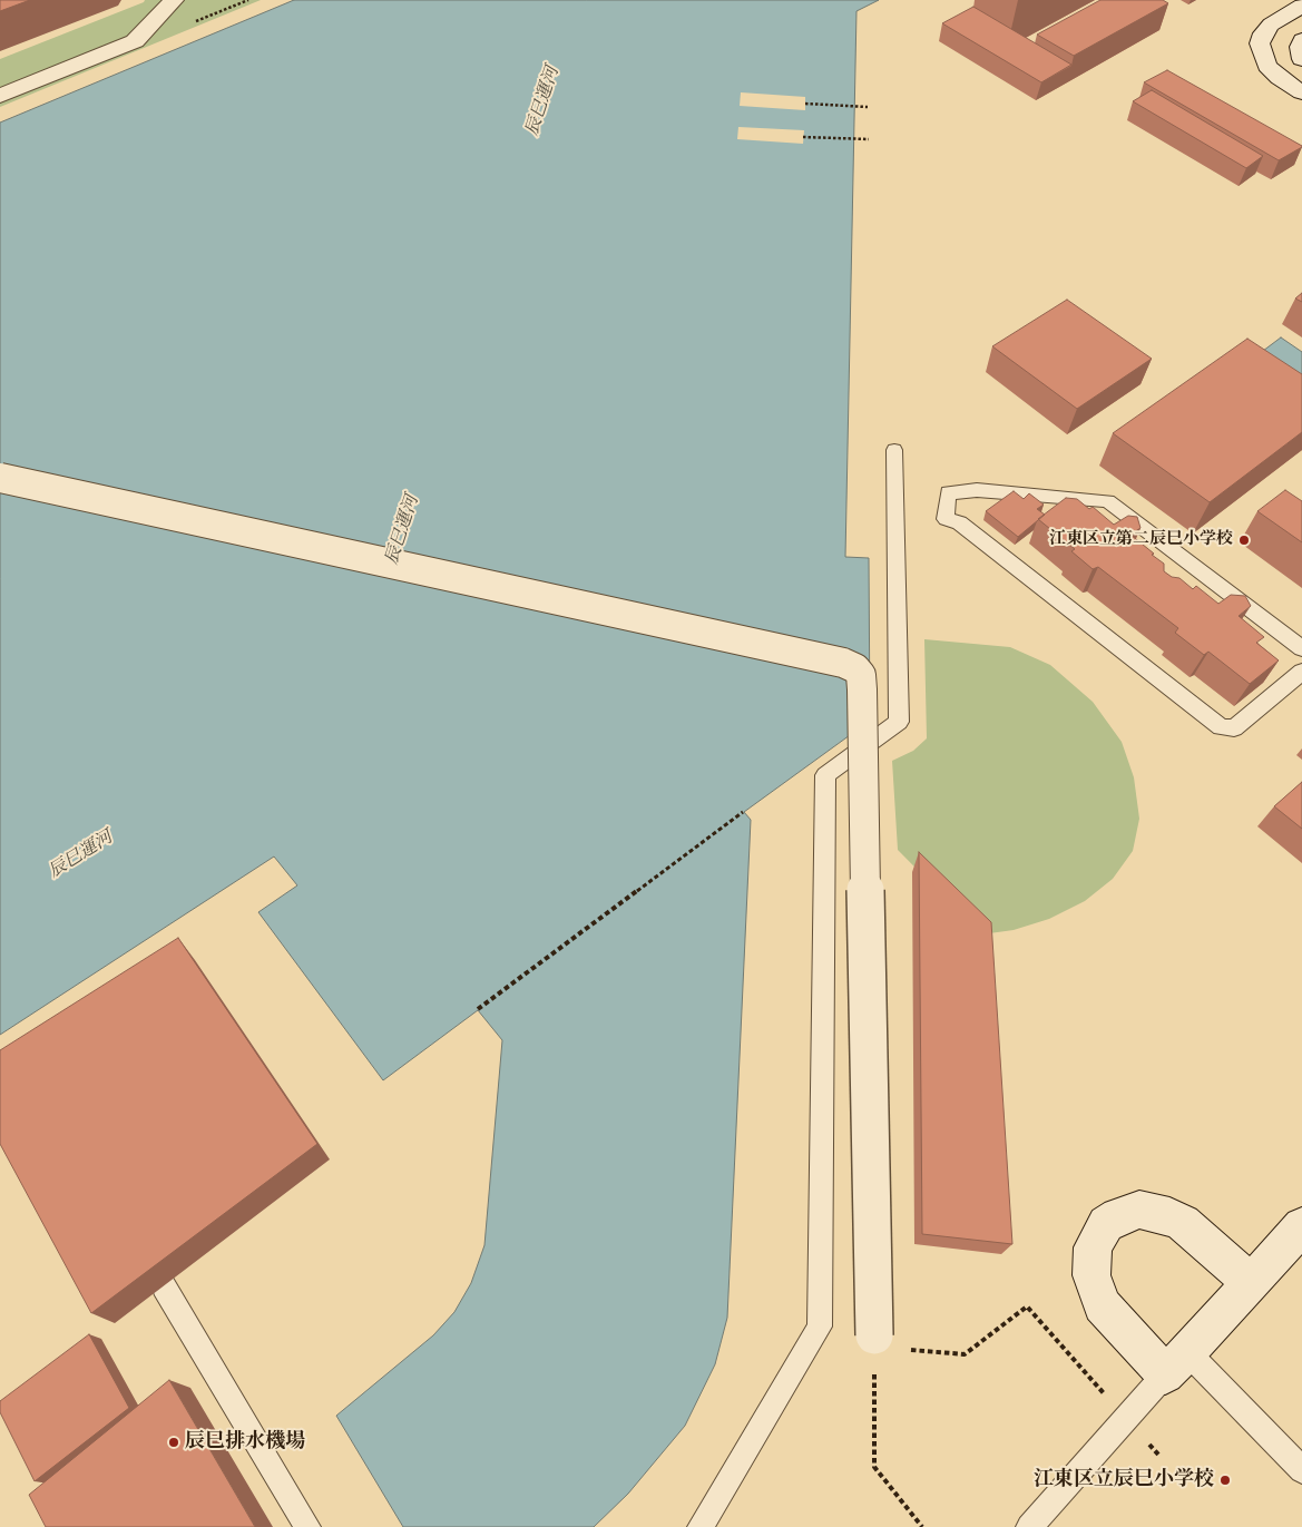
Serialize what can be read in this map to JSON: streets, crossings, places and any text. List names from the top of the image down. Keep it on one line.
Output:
{"water":["辰巳運河"],"places":["江東区立第二辰巳小学校","辰巳排水機場","江東区立辰巳小学校"]}
